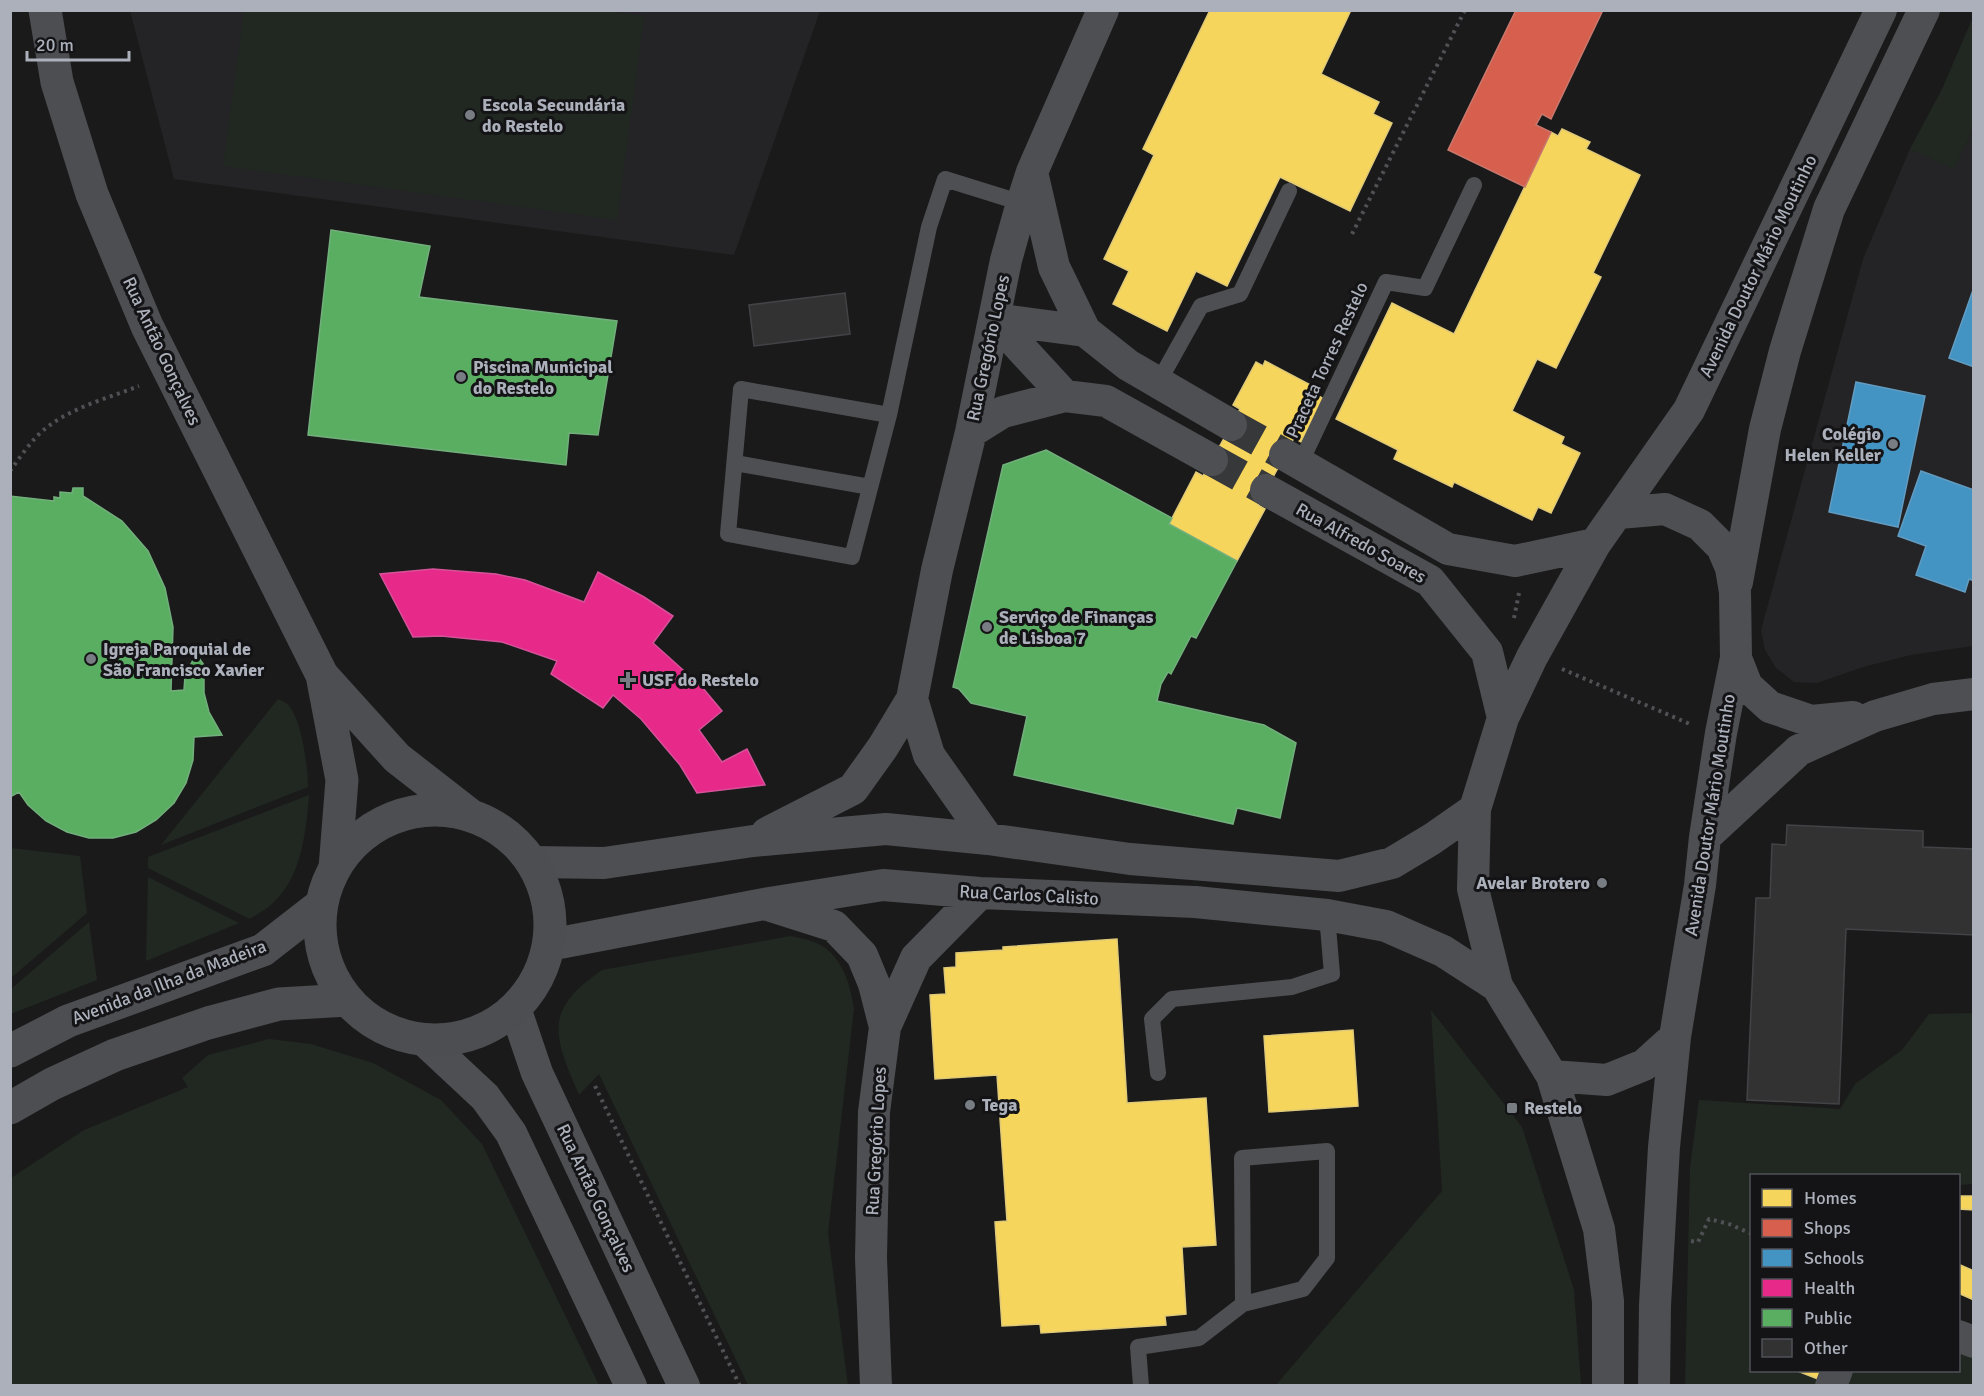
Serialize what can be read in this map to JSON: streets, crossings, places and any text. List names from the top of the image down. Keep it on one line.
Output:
{"streets":{"main road":["Rua Antão Gonçalves","Avenida da Ilha da Madeira"],"street":["Avenida Doutor Mário Moutinho","Rua Gregório Lopes","Rua Alfredo Soares","Rua Carlos Calisto"],"lane":["Praceta Torres Restelo"]},"crossings":[["Avenida Doutor Mário Moutinho","Rua Alfredo Soares"],["Avenida Doutor Mário Moutinho","Rua Carlos Calisto"],["Rua Gregório Lopes","Rua Carlos Calisto"],["Praceta Torres Restelo","Rua Alfredo Soares"]],"places":{"other":["Escola Secundária do Restelo","Piscina Municipal do Restelo","Colégio Helen Keller","Serviço de Finanças de Lisboa 7","Igreja Paroquial de São Francisco Xavier","Avelar Brotero","Tega"],"health":["USF do Restelo"],"transit":["Restelo"]},"legend":["Homes","Shops","Schools","Health","Public","Other"],"scale_bar":"20 m"}
